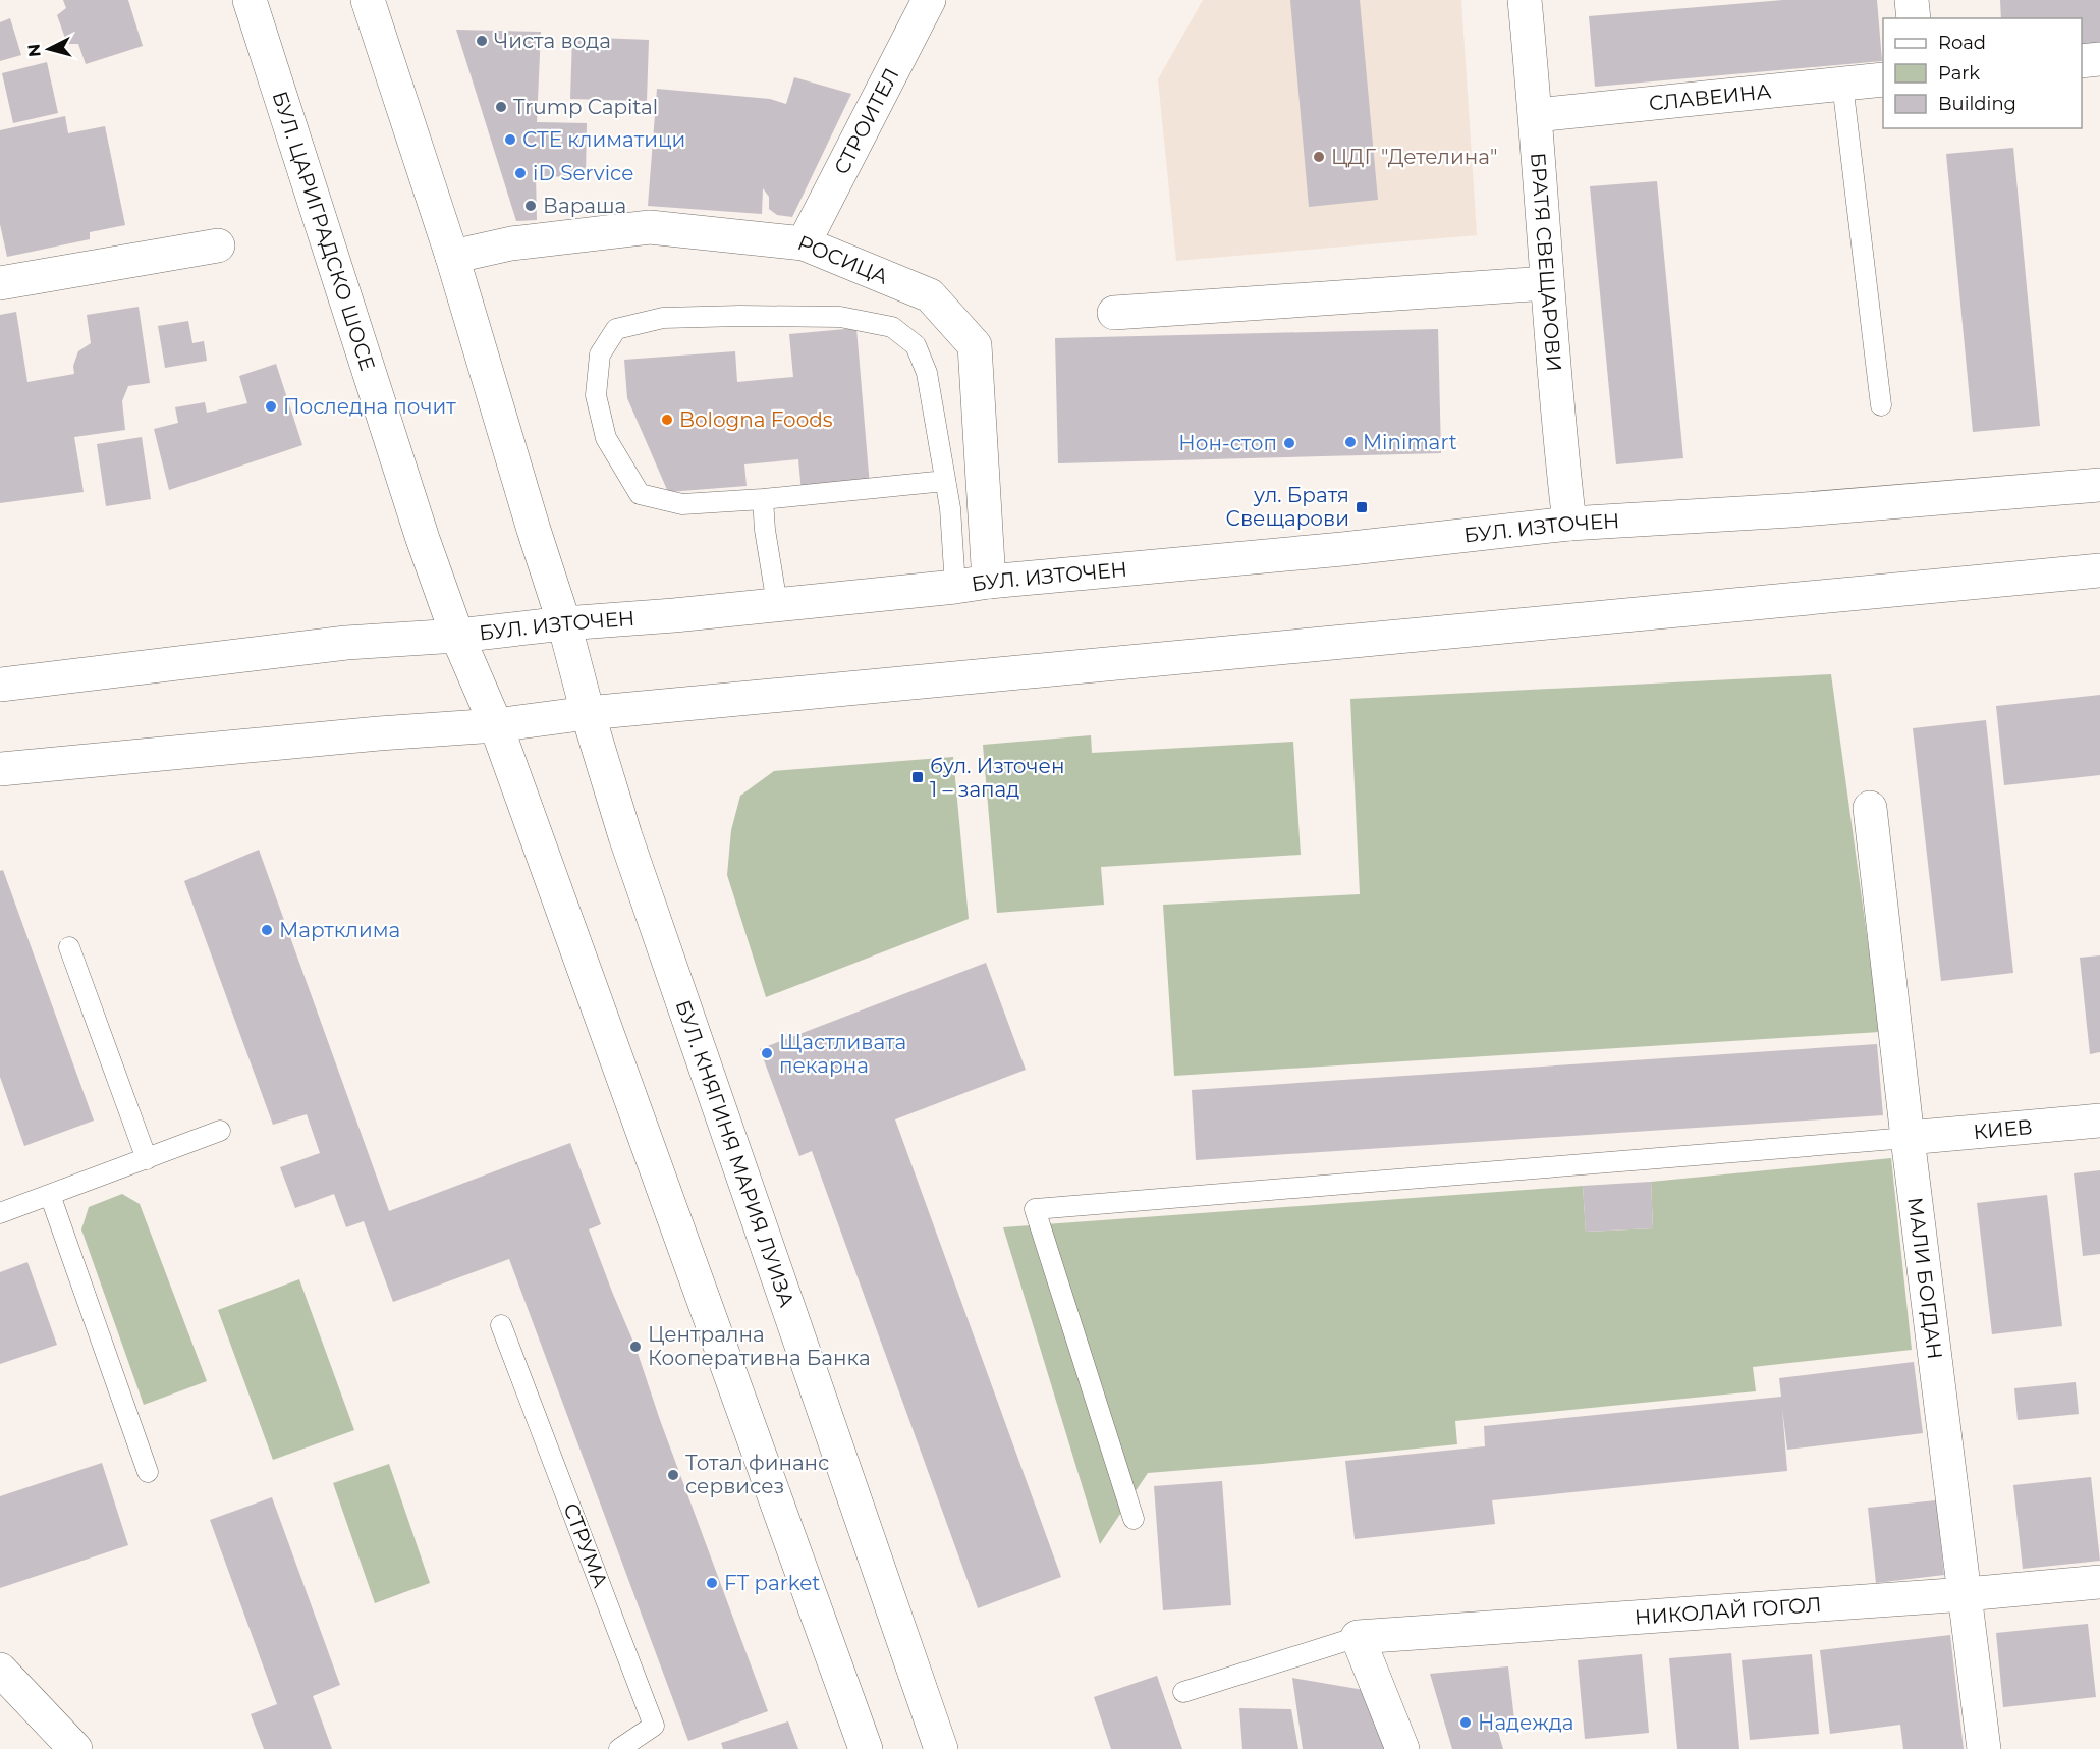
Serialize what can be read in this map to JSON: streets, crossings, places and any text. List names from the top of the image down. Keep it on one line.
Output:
{"streets":{"main road":["СЛАВЕИНА","СТРОИТЕЛ","БУЛ. ЦАРИГРАДСКО ШОСЕ","РОСИЦА","БРАТЯ СВЕЩАРОВИ","БУЛ. ИЗТОЧЕН","КИЕВ","БУЛ. КНЯГИНЯ МАРИЯ ЛУИЗА","МАЛИ БОГДАН","НИКОЛАЙ ГОГОЛ"],"lane":["СТРУМА"]},"crossings":[["СЛАВЕИНА","БРАТЯ СВЕЩАРОВИ"],["СТРОИТЕЛ","РОСИЦА"],["БУЛ. ЦАРИГРАДСКО ШОСЕ","БУЛ. ИЗТОЧЕН"],["РОСИЦА","БУЛ. ИЗТОЧЕН"],["БРАТЯ СВЕЩАРОВИ","БУЛ. ИЗТОЧЕН"],["БУЛ. ИЗТОЧЕН","БУЛ. КНЯГИНЯ МАРИЯ ЛУИЗА"],["КИЕВ","МАЛИ БОГДАН"],["МАЛИ БОГДАН","НИКОЛАЙ ГОГОЛ"]],"places":{"other":["Чиста вода","Trump Capital","СТЕ климатици","ЦДГ \"Детелина\"","iD Service","Вараша","Последна почит","Bologna Foods","Minimart","Нон-стоп","Мартклима","Щастливата пекарна","Централна Кооперативна Банка","Тотал финанс сервисез","FT parket","Надежда"],"transit":["ул. Братя Свещарови","бул. Източен 1 – запад"]},"legend":["Road","Park","Building"],"north":"left"}
